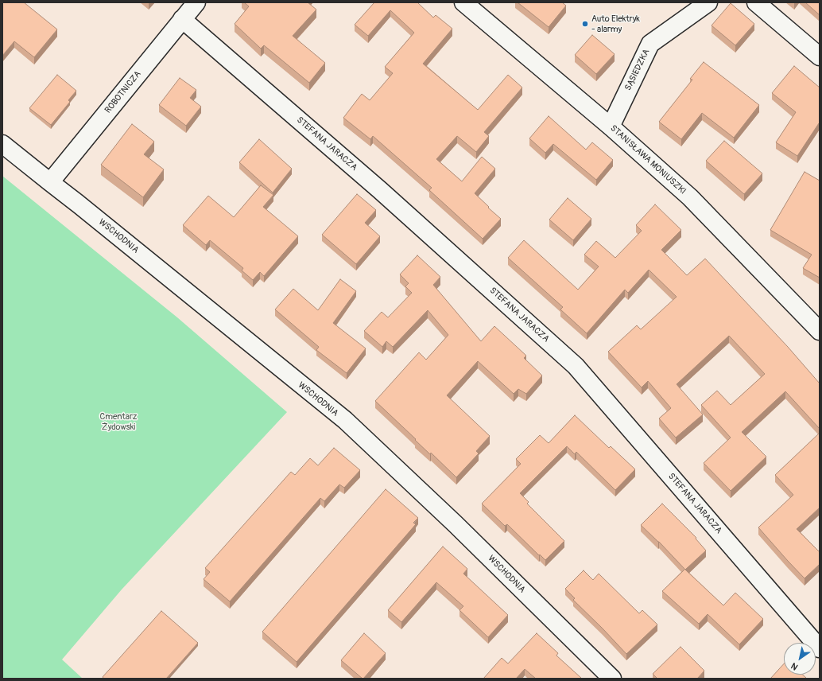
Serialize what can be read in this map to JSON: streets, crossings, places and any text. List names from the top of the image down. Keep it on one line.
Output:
{"streets":{"street":["SĄSIEDZKA","ROBOTNICZA","STEFANA JARACZA","STANISŁAWA MONIUSZKI","WSCHODNIA"]},"crossings":[["SĄSIEDZKA","STANISŁAWA MONIUSZKI"],["ROBOTNICZA","STEFANA JARACZA"],["ROBOTNICZA","WSCHODNIA"]],"parks":["Cmentarz Żydowski"],"places":["Auto Elektryk - alarmy"],"north":"bottom left"}
